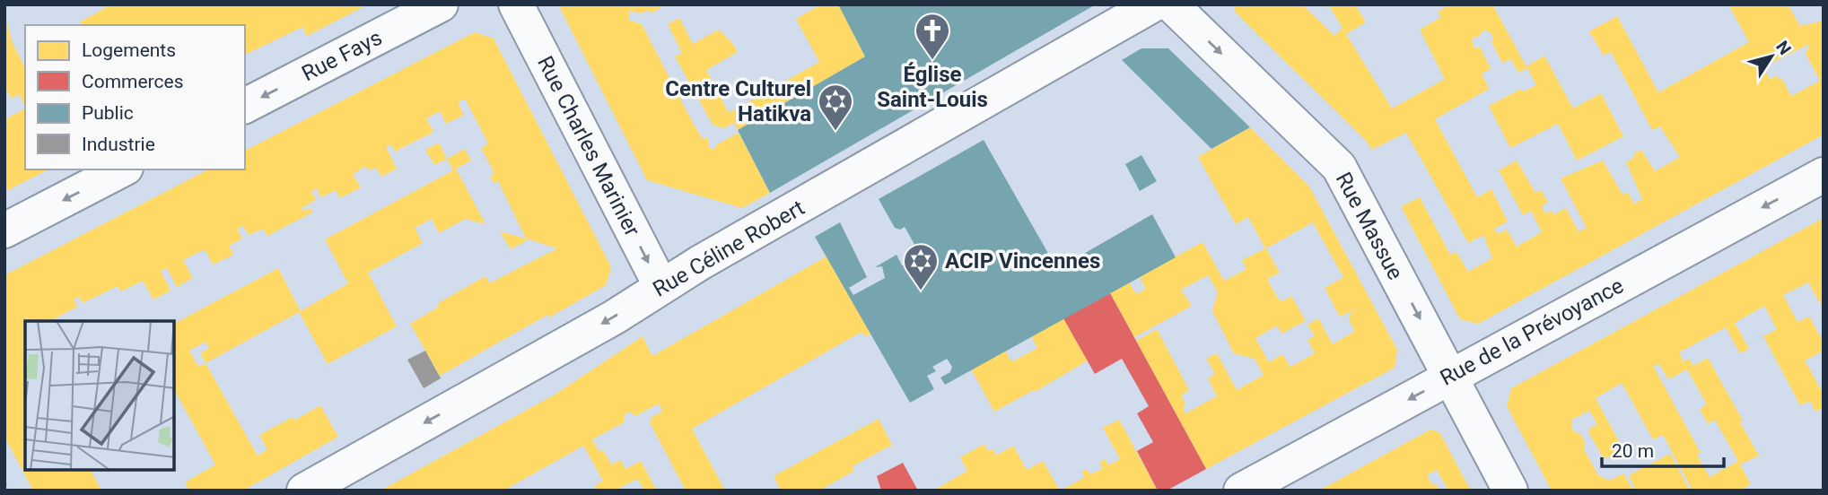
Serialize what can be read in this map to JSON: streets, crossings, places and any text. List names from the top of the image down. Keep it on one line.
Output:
{"streets":{"street":["Rue Fays","Rue Charles Marinier","Rue Massue","Rue Céline Robert","Rue de la Prévoyance"]},"crossings":[["Rue Charles Marinier","Rue Céline Robert"],["Rue Massue","Rue de la Prévoyance"]],"one_way":["Rue Fays","Rue Charles Marinier","Rue Massue","Rue Céline Robert","Rue de la Prévoyance"],"places":{"church":["Église Saint-Louis"],"synagogue":["Centre Culturel Hatikva","ACIP Vincennes"]},"legend":["Logements","Commerces","Public","Industrie"],"scale_bar":"20 m","north":"top right"}
